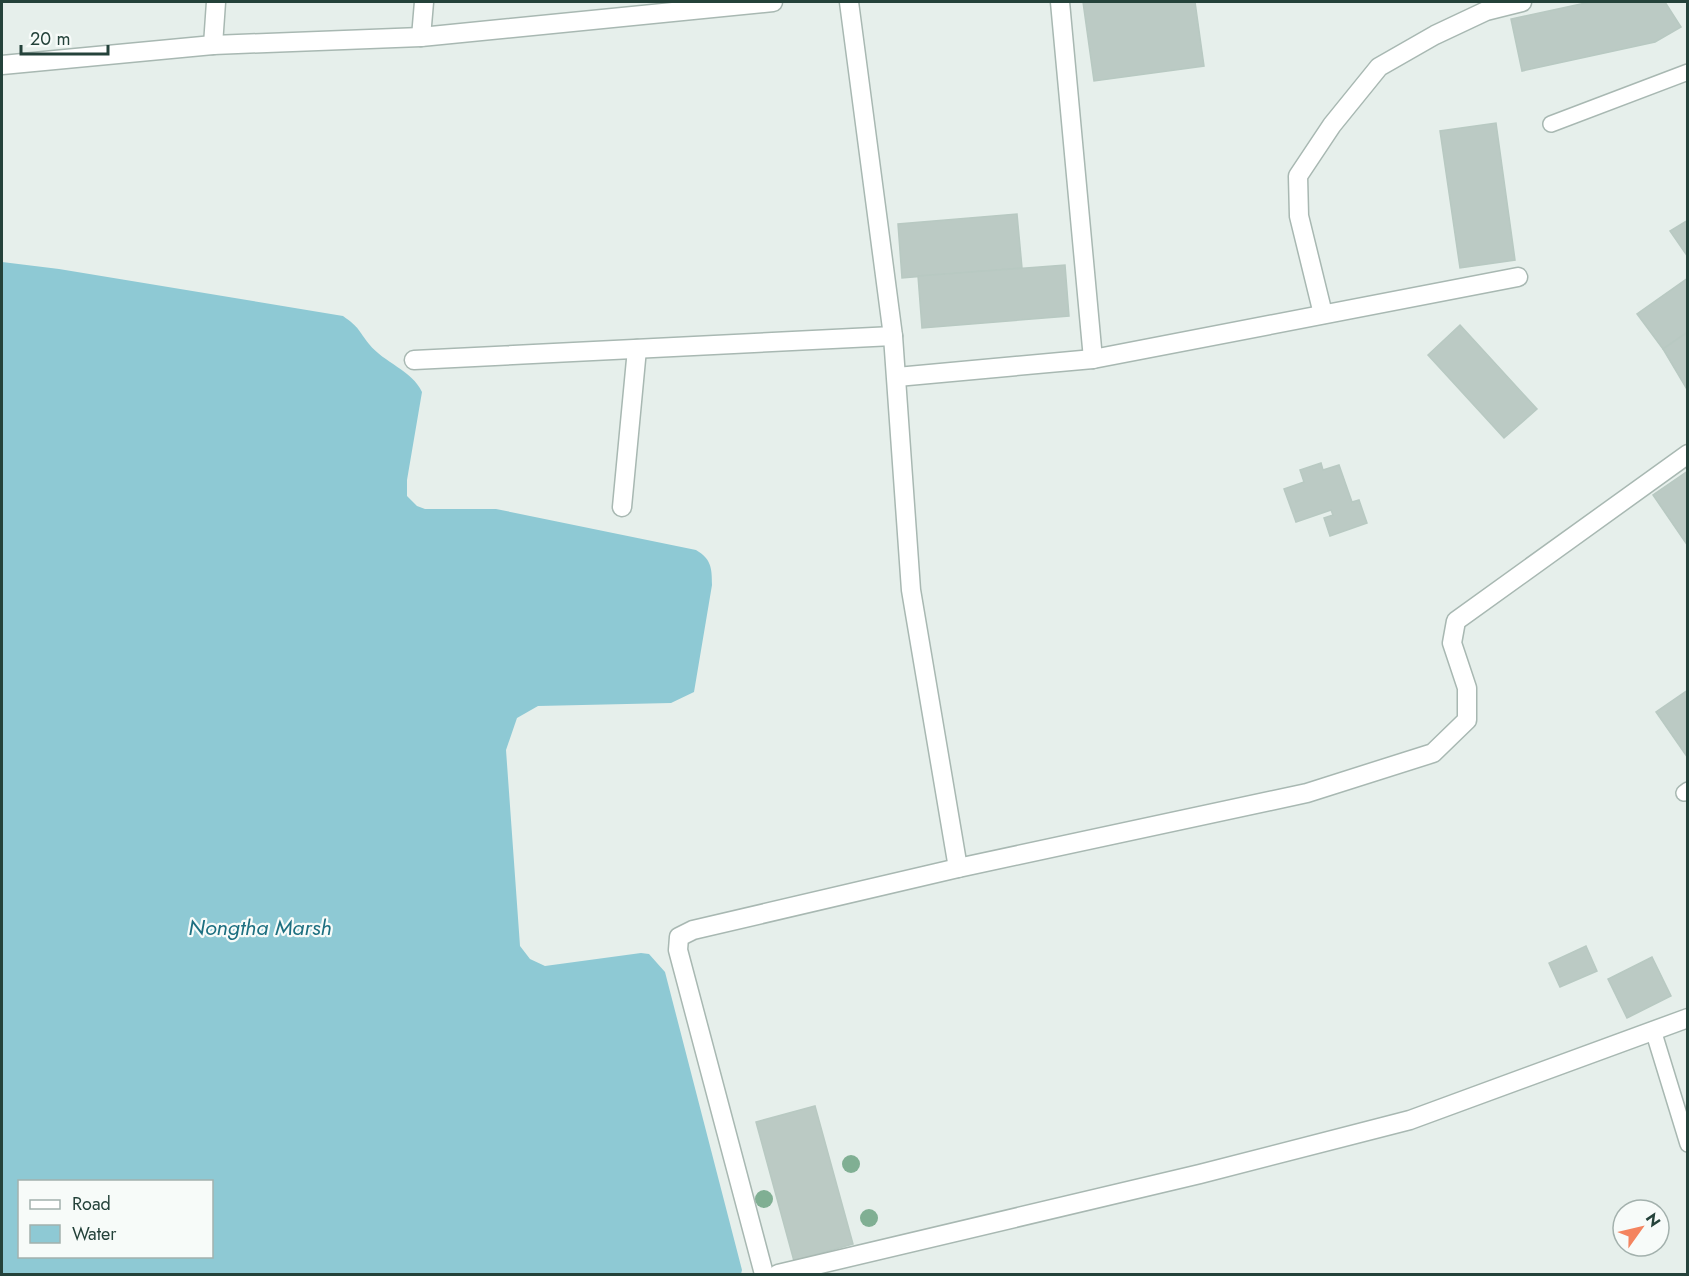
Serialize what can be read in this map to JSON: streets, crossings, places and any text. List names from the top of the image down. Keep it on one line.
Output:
{"water":["Nongtha Marsh"],"legend":["Road","Water"],"scale_bar":"20 m","north":"top right"}
